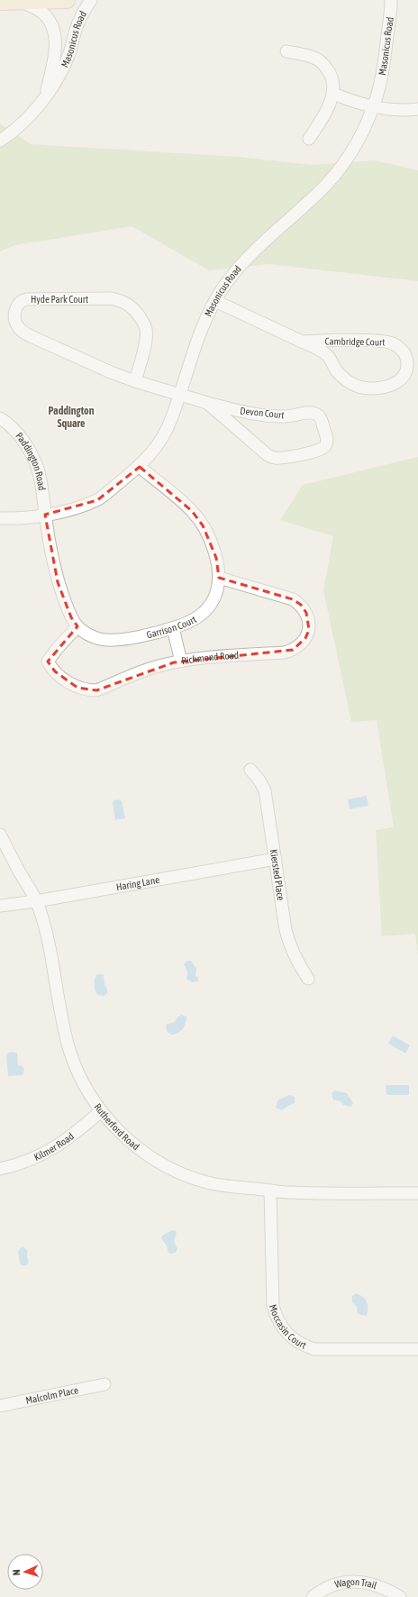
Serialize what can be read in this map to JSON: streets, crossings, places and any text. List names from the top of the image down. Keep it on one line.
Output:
{"streets":{"street":["Masonicus Road","Hyde Park Court","Cambridge Court","Devon Court","Paddington Road","Garrison Court","Richmond Road","Kiersted Place","Haring Lane","Rutherford Road","Kilmer Road","Moccasin Court","Malcolm Place","Wagon Trail"]},"crossings":[["Masonicus Road","Hyde Park Court"],["Masonicus Road","Cambridge Court"],["Masonicus Road","Devon Court"],["Masonicus Road","Paddington Road"],["Masonicus Road","Garrison Court"],["Hyde Park Court","Devon Court"],["Paddington Road","Garrison Court"],["Garrison Court","Richmond Road"],["Kiersted Place","Haring Lane"],["Haring Lane","Rutherford Road"],["Rutherford Road","Kilmer Road"],["Rutherford Road","Moccasin Court"]],"districts":["Paddington Square"],"north":"left"}
